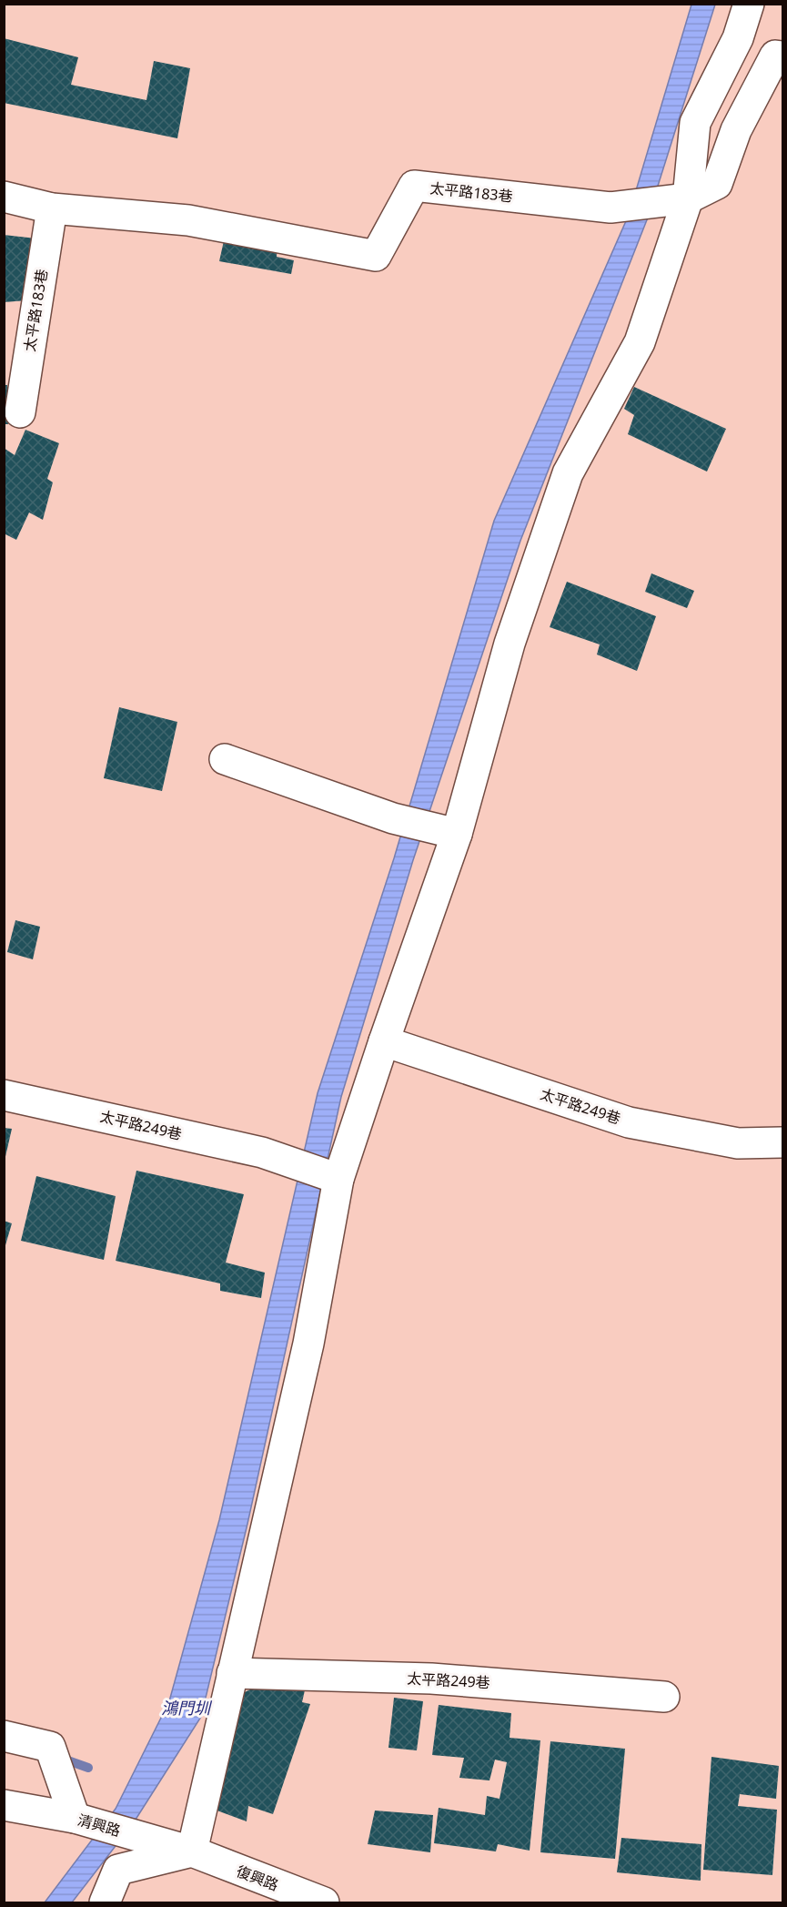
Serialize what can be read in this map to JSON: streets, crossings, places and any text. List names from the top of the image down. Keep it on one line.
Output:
{"streets":{"street":["太平路183巷","太平路249巷","清興路","復興路"]},"crossings":[["清興路","復興路"]],"water":["鴻門圳"]}
